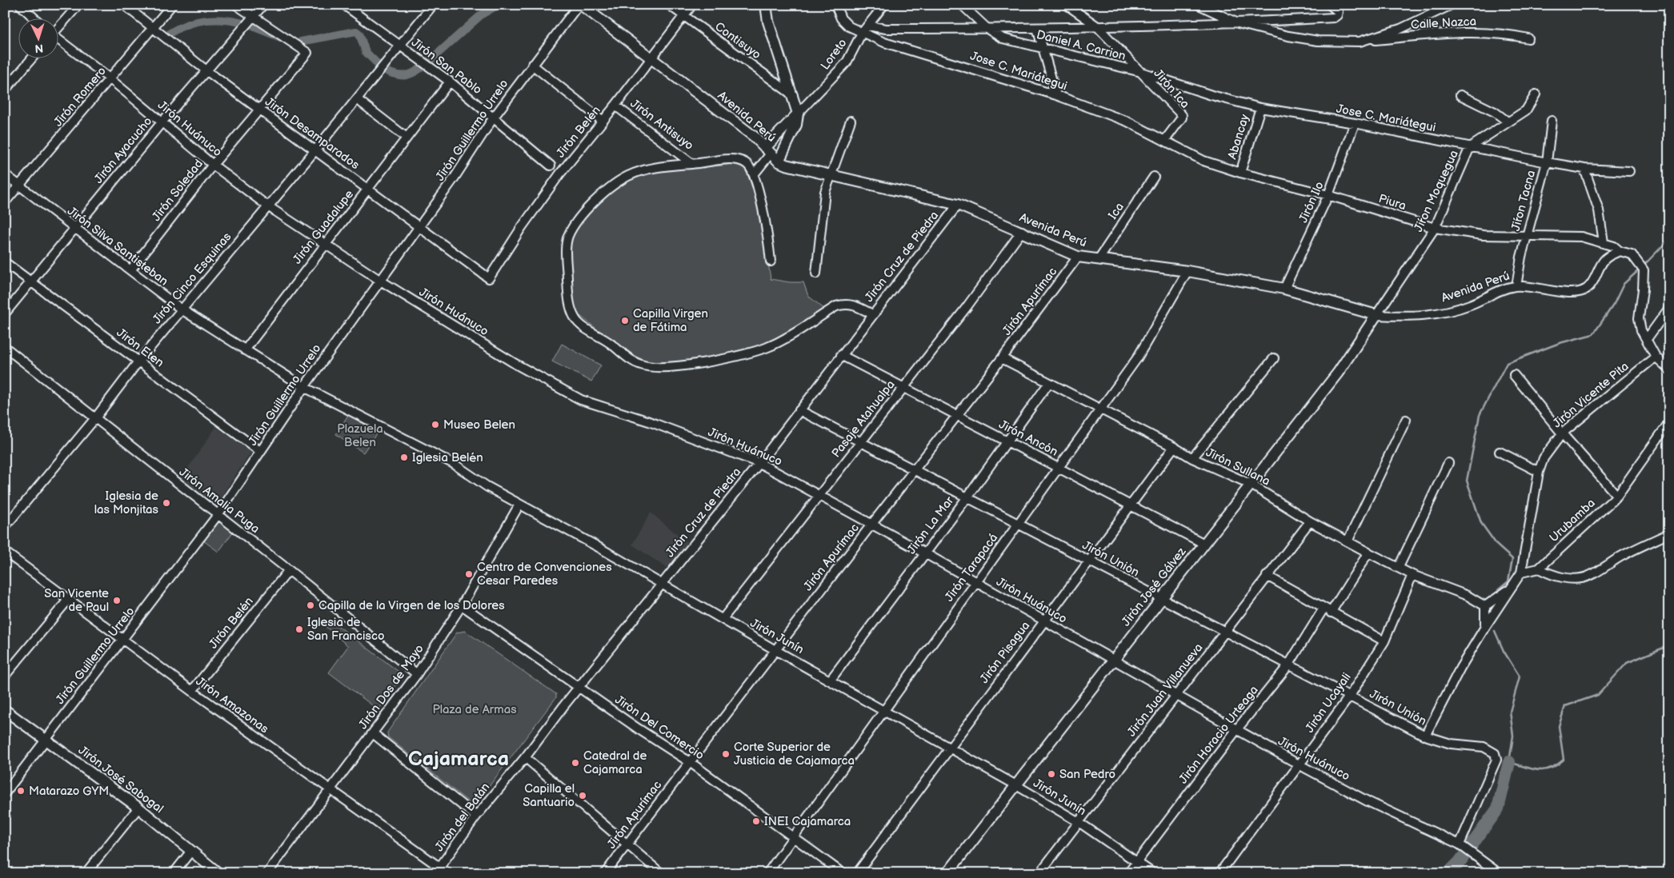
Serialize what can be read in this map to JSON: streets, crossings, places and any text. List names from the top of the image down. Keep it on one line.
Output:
{"streets":{"street":["Calle Nazca","Contisuyo","Daniel A. Carrion","Loreto","Jirón San Pablo","Jose C. Mariátegui","Jirón Ica","Jirón Romero","Avenida Perú","Jirón Antisuyo","Jirón Huánuco","Jirón Guillermo Urrelo","Jirón Belén","Jirón Desamparados","Abancay","Jirón Ayacucho","Jirón Soledad","Jiŕon Moquegua","Jiŕon Tacna","Jirón Ilo","Piura","Ica","Jirón Guadalupe","Jirón Silva Santisteban","Jirón Cruz de Piedra","Jirón Cinco Esquinas","Jirón Apurímac","Jirón Eten","Jirón Vicente Pita","Pasaje Atahualpa","Jirón Ancón","Jirón Sullana","Jirón Amalia Puga","Urubamba","Jirón La Mar","Jirón Unión","Jirón Tarapacá","Jirón José Gálvez","Jirón Junín","Jirón Pisagua","Jirón Dos de Mayo","Jirón Juan Villanueva","Jirón Ucayali","Jirón Amazonas","Jirón Del Comercio","Jirón Horacio Urteaga","Jirón José Sabogal","Jirón del Batán"]},"crossings":[["Contisuyo","Jirón Belén"],["Daniel A. Carrion","Jose C. Mariátegui"],["Daniel A. Carrion","Jirón Ica"],["Loreto","Jose C. Mariátegui"],["Jirón San Pablo","Jirón Guillermo Urrelo"],["Jirón San Pablo","Jirón Guadalupe"],["Jirón San Pablo","Jirón Cinco Esquinas"],["Jose C. Mariátegui","Jirón Ica"],["Jose C. Mariátegui","Abancay"],["Jose C. Mariátegui","Jiŕon Moquegua"],["Jose C. Mariátegui","Jiŕon Tacna"],["Jose C. Mariátegui","Jirón Ilo"],["Jose C. Mariátegui","Piura"],["Jirón Ica","Piura"],["Jirón Romero","Jirón Huánuco"],["Jirón Romero","Jirón Desamparados"],["Jirón Romero","Jirón Silva Santisteban"],["Avenida Perú","Jirón Guillermo Urrelo"],["Avenida Perú","Jirón Belén"],["Avenida Perú","Jiŕon Moquegua"],["Avenida Perú","Jiŕon Tacna"],["Avenida Perú","Jirón Ilo"],["Avenida Perú","Piura"],["Avenida Perú","Ica"],["Avenida Perú","Jirón Cruz de Piedra"],["Avenida Perú","Jirón Apurímac"],["Avenida Perú","Pasaje Atahualpa"],["Avenida Perú","Jirón Tarapacá"],["Avenida Perú","Jirón José Gálvez"],["Jirón Antisuyo","Jirón Belén"],["Jirón Huánuco","Jirón Guillermo Urrelo"],["Jirón Huánuco","Jirón Ayacucho"],["Jirón Huánuco","Jirón Soledad"],["Jirón Huánuco","Jirón Guadalupe"],["Jirón Huánuco","Jirón Cruz de Piedra"],["Jirón Huánuco","Jirón Cinco Esquinas"],["Jirón Huánuco","Jirón Apurímac"],["Jirón Huánuco","Pasaje Atahualpa"],["Jirón Huánuco","Jirón La Mar"],["Jirón Huánuco","Jirón Unión"],["Jirón Huánuco","Jirón Tarapacá"],["Jirón Huánuco","Jirón José Gálvez"],["Jirón Huánuco","Jirón Pisagua"],["Jirón Huánuco","Jirón Juan Villanueva"],["Jirón Huánuco","Jirón Ucayali"],["Jirón Huánuco","Jirón Horacio Urteaga"],["Jirón Guillermo Urrelo","Jirón Desamparados"],["Jirón Guillermo Urrelo","Jirón Silva Santisteban"],["Jirón Guillermo Urrelo","Jirón Eten"],["Jirón Guillermo Urrelo","Jirón Amalia Puga"],["Jirón Guillermo Urrelo","Jirón Amazonas"],["Jirón Guillermo Urrelo","Jirón José Sabogal"],["Jirón Belén","Jirón Desamparados"],["Jirón Belén","Jirón Amalia Puga"],["Jirón Belén","Jirón Amazonas"],["Jirón Desamparados","Jirón Ayacucho"],["Jirón Desamparados","Jirón Soledad"],["Jirón Desamparados","Jirón Guadalupe"],["Jirón Desamparados","Jirón Cinco Esquinas"],["Abancay","Piura"],["Jirón Ayacucho","Jirón Soledad"],["Jirón Ayacucho","Jirón Silva Santisteban"],["Jirón Ayacucho","Jirón Eten"],["Jirón Soledad","Jirón Silva Santisteban"],["Jiŕon Moquegua","Piura"],["Jiŕon Moquegua","Jirón José Gálvez"],["Jiŕon Tacna","Piura"],["Jirón Ilo","Piura"],["Jirón Guadalupe","Jirón Silva Santisteban"],["Jirón Silva Santisteban","Jirón Cinco Esquinas"],["Jirón Silva Santisteban","Jirón Junín"],["Jirón Cruz de Piedra","Jirón Ancón"],["Jirón Cruz de Piedra","Jirón Unión"],["Jirón Cruz de Piedra","Jirón Junín"],["Jirón Cruz de Piedra","Jirón Del Comercio"],["Jirón Cruz de Piedra","Jirón del Batán"],["Jirón Cinco Esquinas","Jirón Eten"],["Jirón Cinco Esquinas","Jirón Amalia Puga"],["Jirón Apurímac","Jirón Ancón"],["Jirón Apurímac","Jirón Sullana"],["Jirón Apurímac","Jirón Unión"],["Jirón Apurímac","Jirón Junín"],["Jirón Apurímac","Jirón Del Comercio"],["Pasaje Atahualpa","Jirón Ancón"],["Pasaje Atahualpa","Jirón Unión"],["Pasaje Atahualpa","Jirón Junín"],["Jirón Ancón","Jirón La Mar"],["Jirón Ancón","Jirón Tarapacá"],["Jirón Ancón","Jirón José Gálvez"],["Jirón Ancón","Jirón Pisagua"],["Jirón Sullana","Jirón La Mar"],["Jirón Sullana","Jirón Tarapacá"],["Jirón Sullana","Jirón José Gálvez"],["Jirón Sullana","Jirón Pisagua"],["Jirón Sullana","Jirón Juan Villanueva"],["Jirón Sullana","Jirón Ucayali"],["Jirón Amalia Puga","Jirón Dos de Mayo"],["Jirón La Mar","Jirón Unión"],["Jirón La Mar","Jirón Junín"],["Jirón Unión","Jirón Tarapacá"],["Jirón Unión","Jirón José Gálvez"],["Jirón Unión","Jirón Pisagua"],["Jirón Unión","Jirón Juan Villanueva"],["Jirón Unión","Jirón Ucayali"],["Jirón Unión","Jirón Horacio Urteaga"],["Jirón Tarapacá","Jirón Junín"],["Jirón Tarapacá","Jirón Del Comercio"],["Jirón José Gálvez","Jirón Junín"],["Jirón Junín","Jirón Pisagua"],["Jirón Junín","Jirón Dos de Mayo"],["Jirón Junín","Jirón Juan Villanueva"],["Jirón Junín","Jirón Horacio Urteaga"],["Jirón Dos de Mayo","Jirón Amazonas"],["Jirón Dos de Mayo","Jirón Del Comercio"],["Jirón Amazonas","Jirón del Batán"]],"districts":["Cajamarca"],"parks":["Plazuela Belen","Plaza de Armas"],"places":["Capilla Virgen de Fátima","Museo Belen","Iglesia Belén","Iglesia de las Monjitas","Centro de Convenciones Cesar Paredes","San Vicente de Paul","Capilla de la Virgen de los Dolores","Iglesia de San Francisco","Corte Superior de Justicia de Cajamarca","Catedral de Cajamarca","San Pedro","Matarazo GYM","Capilla el Santuario","INEI Cajamarca"],"north":"bottom"}
